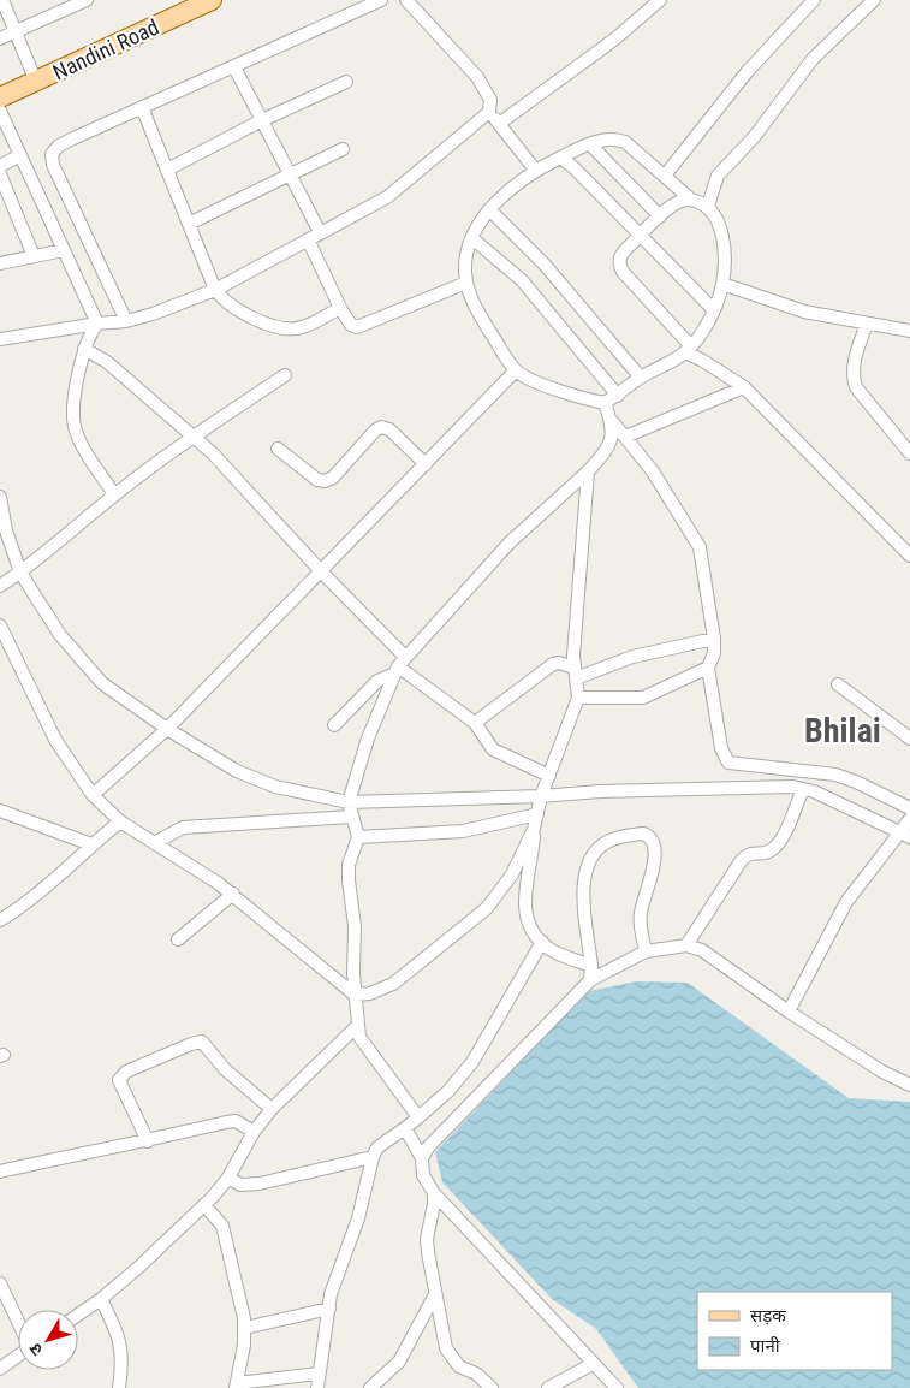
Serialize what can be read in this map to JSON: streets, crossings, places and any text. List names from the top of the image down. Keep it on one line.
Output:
{"streets":{"main road":["Nandini Road"]},"districts":["Bhilai"],"legend":["सड़क","पानी"],"north":"bottom left"}
